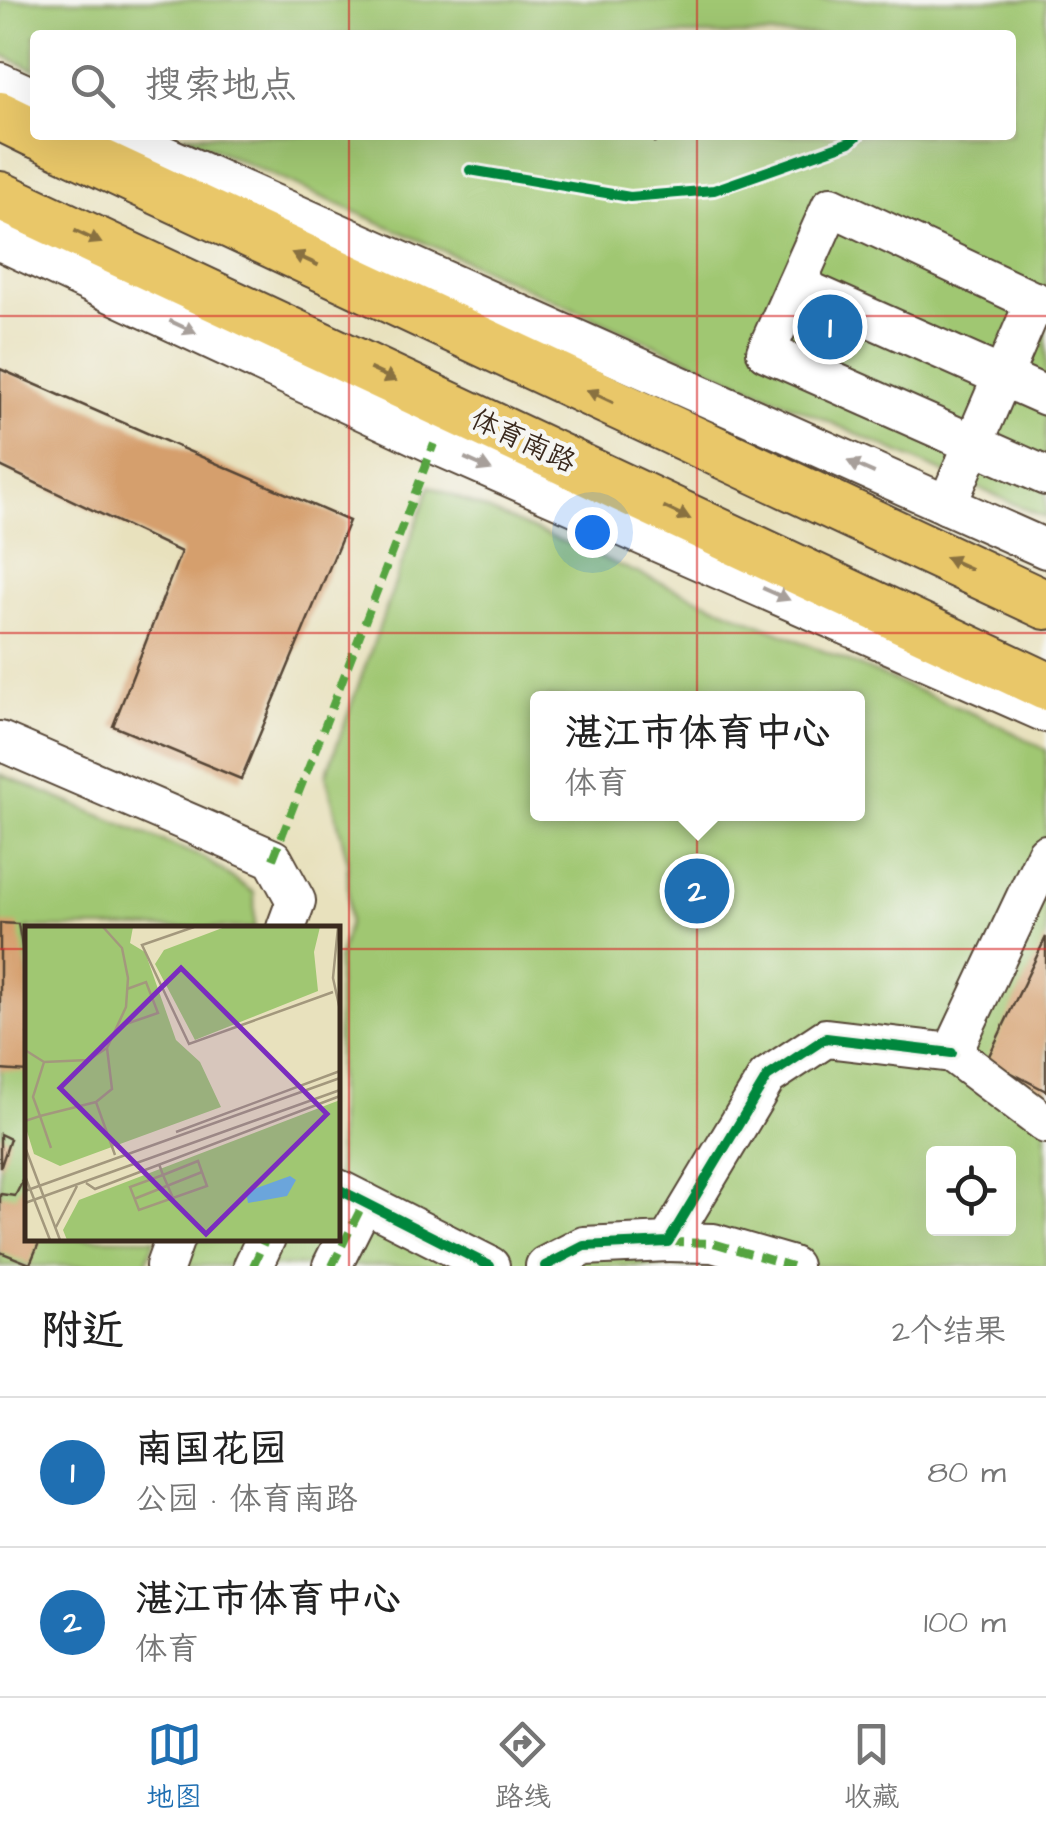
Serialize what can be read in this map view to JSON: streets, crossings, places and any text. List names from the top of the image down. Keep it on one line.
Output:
{"streets":{"main road":["体育南路"]},"page":{"search":"搜索地点","pins":["1","2"],"popup":["湛江市体育中心","体育"],"heading":["附近","2个结果"],"list":[{"mark":"1","name":"南国花园","note":"公园 · 体育南路","value":"80 m"},{"mark":"2","name":"湛江市体育中心","note":"体育","value":"100 m"}],"nav":["地图","路线","收藏"]}}
